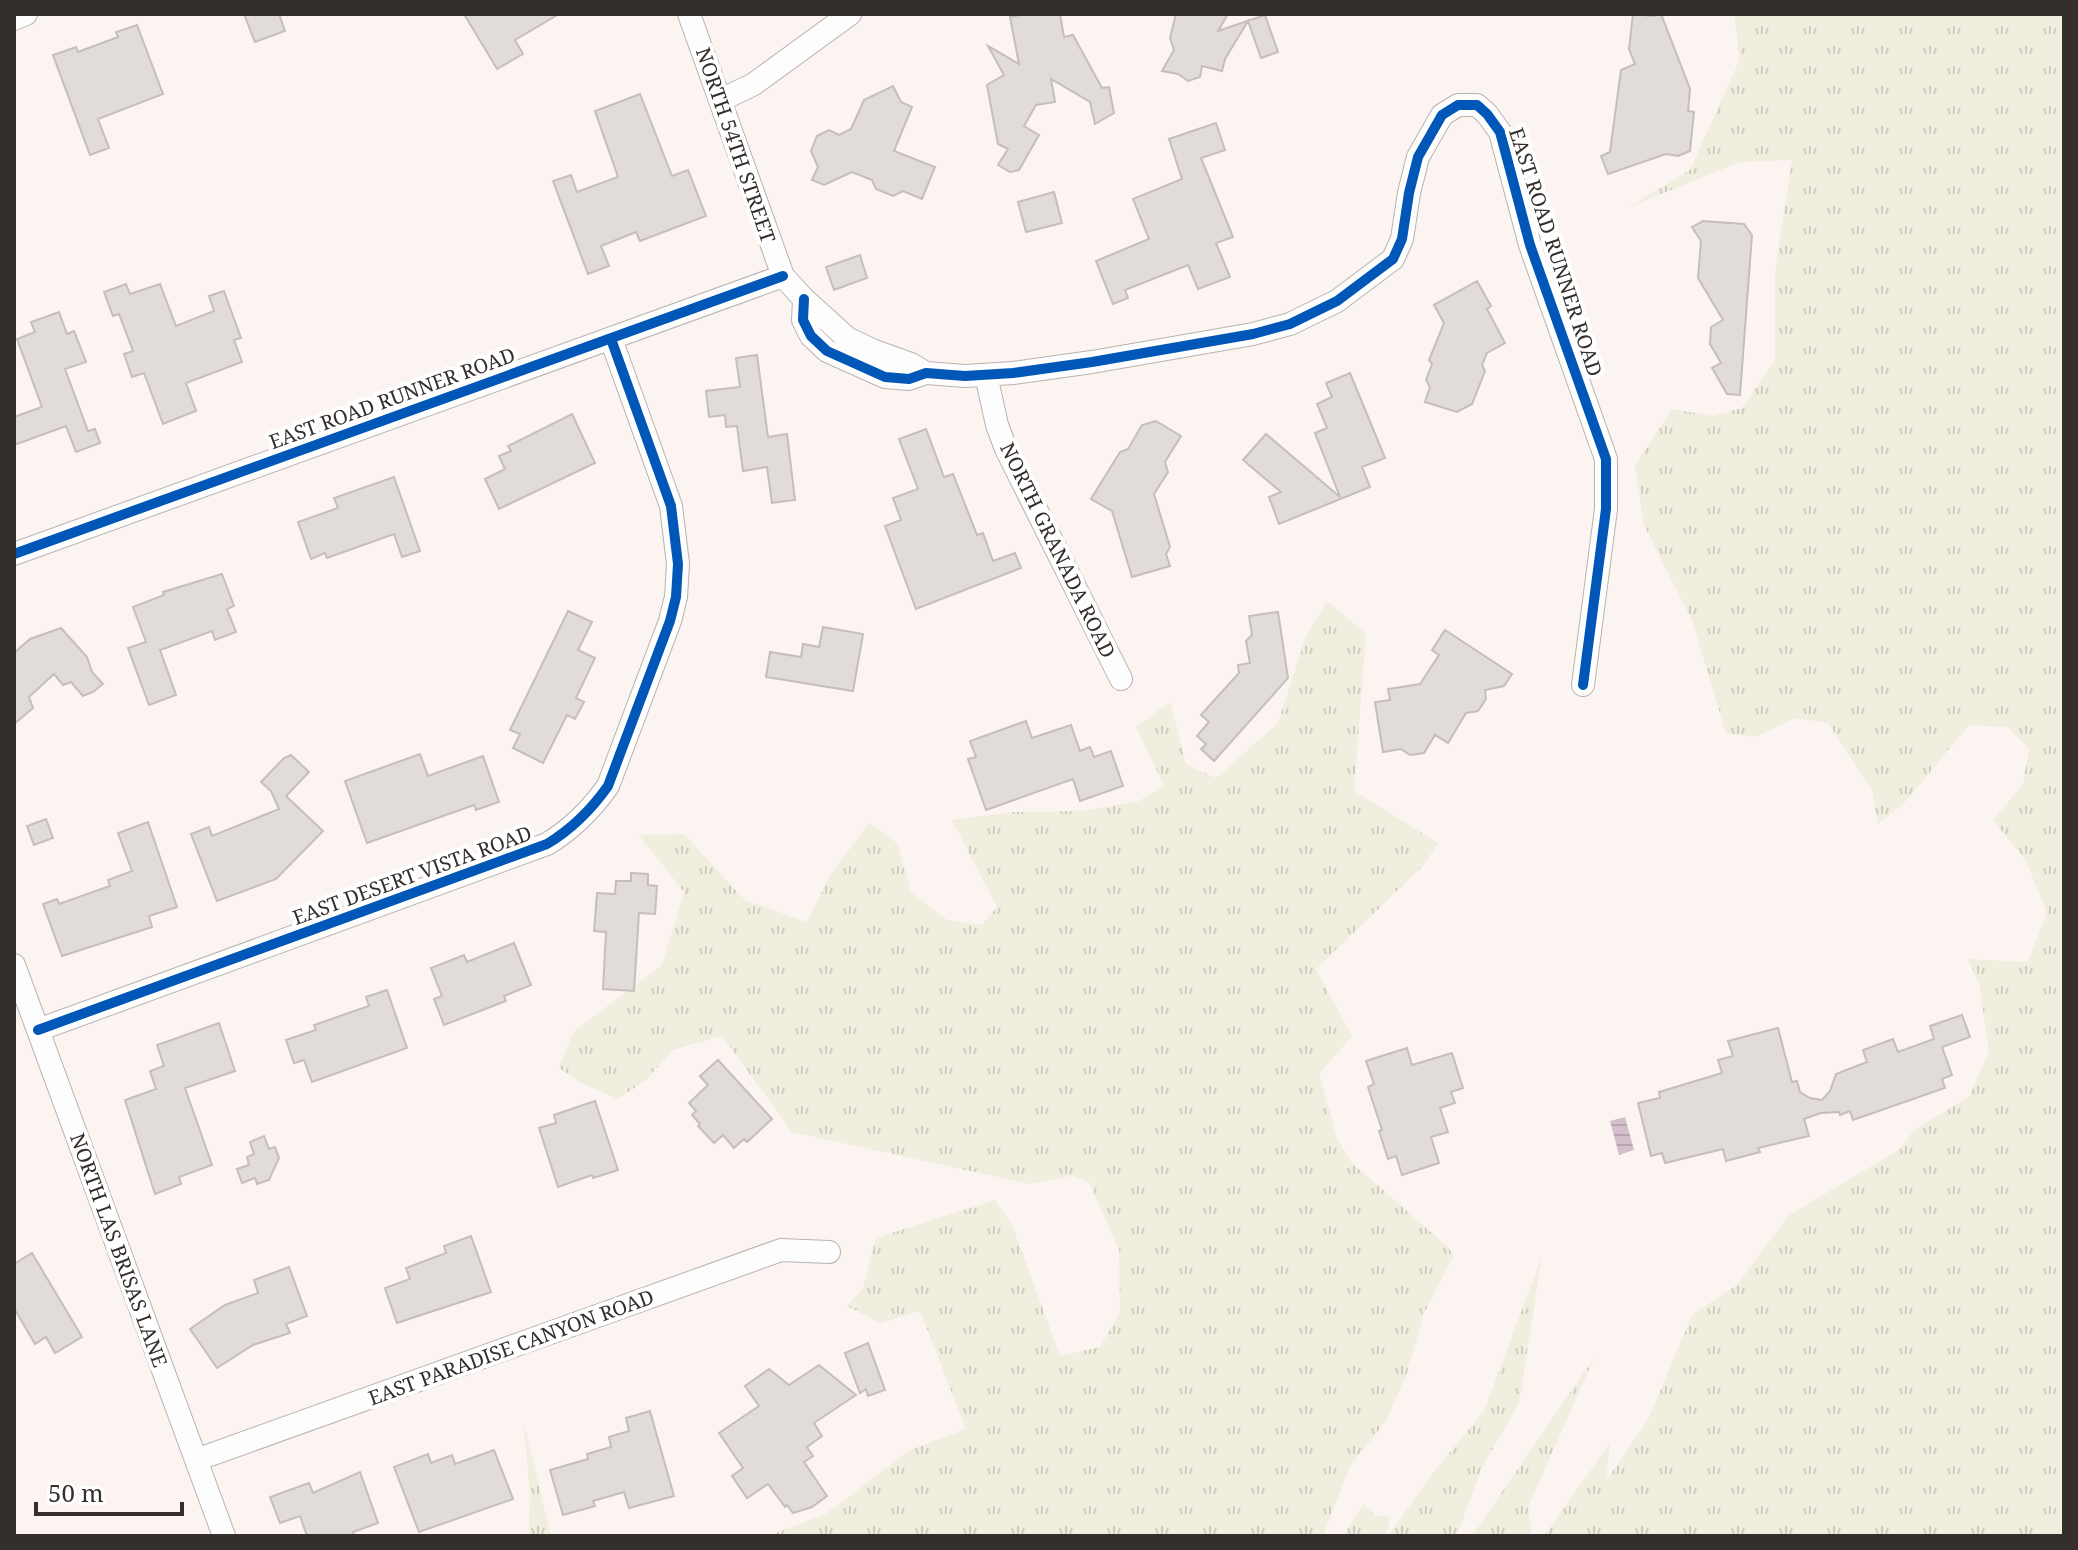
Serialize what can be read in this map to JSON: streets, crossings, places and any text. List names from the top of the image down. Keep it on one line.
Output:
{"streets":{"street":["NORTH 54TH STREET","EAST ROAD RUNNER ROAD","NORTH GRANADA ROAD","EAST DESERT VISTA ROAD","NORTH LAS BRISAS LANE","EAST PARADISE CANYON ROAD"]},"crossings":[["NORTH 54TH STREET","EAST ROAD RUNNER ROAD"],["EAST ROAD RUNNER ROAD","NORTH GRANADA ROAD"],["EAST ROAD RUNNER ROAD","EAST DESERT VISTA ROAD"],["EAST DESERT VISTA ROAD","NORTH LAS BRISAS LANE"],["NORTH LAS BRISAS LANE","EAST PARADISE CANYON ROAD"]],"scale_bar":"50 m"}
